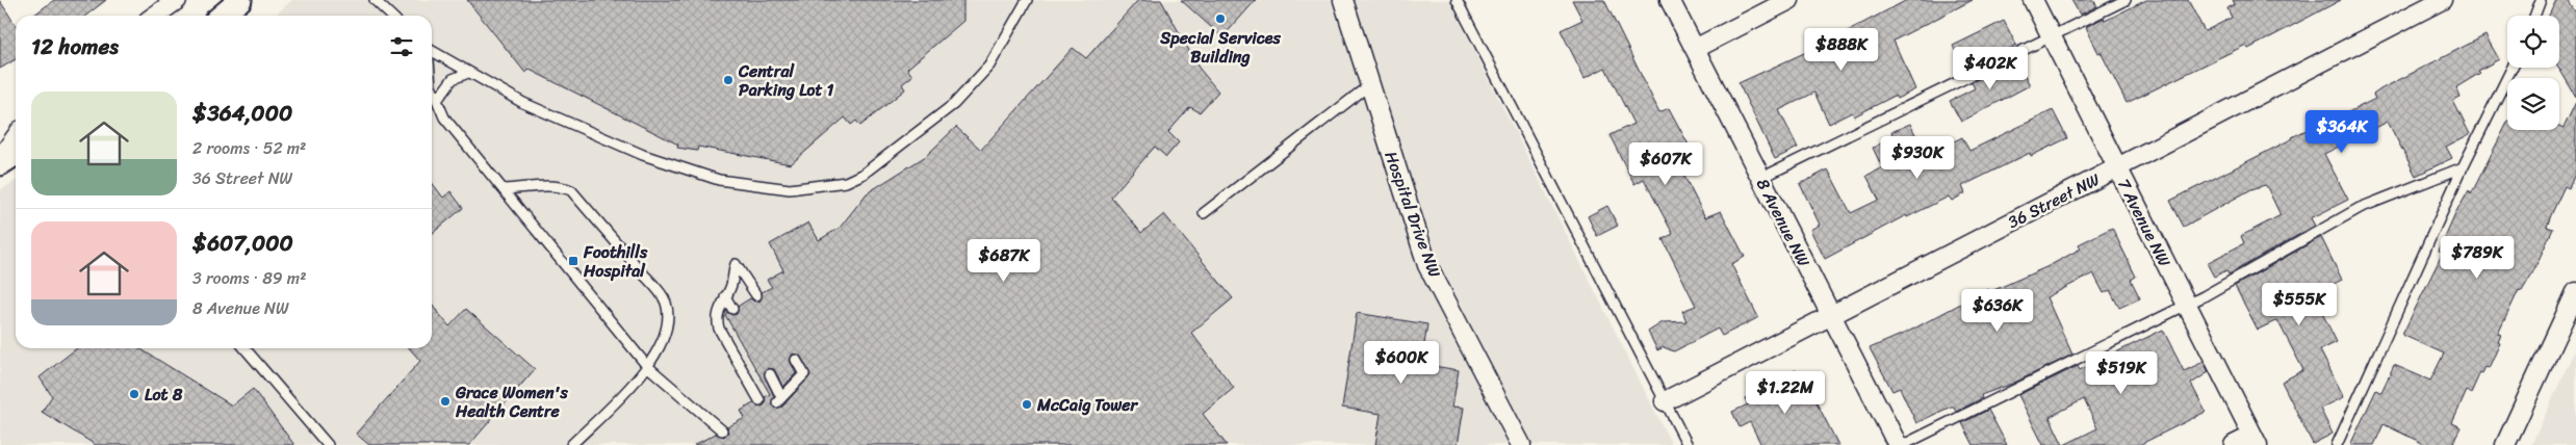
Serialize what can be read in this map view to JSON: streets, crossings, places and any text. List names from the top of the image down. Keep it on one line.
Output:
{"streets":{"street":["36 Street NW","Hospital Drive NW","8 Avenue NW","7 Avenue NW"]},"crossings":[["36 Street NW","8 Avenue NW"],["36 Street NW","7 Avenue NW"]],"places":{"other":["Special Services Building","Central Parking Lot 1","Lot 8","Grace Women's Health Centre","McCaig Tower"],"transit":["Foothills Hospital"]},"page":{"heading":"12 homes","price":["$888K","$402K","$364K","$930K","$607K","$789K","$687K","$555K","$636K","$600K","$519K","$1.22M"],"list":[{"name":"$364,000","note":"2 rooms · 52 m² · 36 Street NW"},{"name":"$607,000","note":"3 rooms · 89 m² · 8 Avenue NW"}]}}
